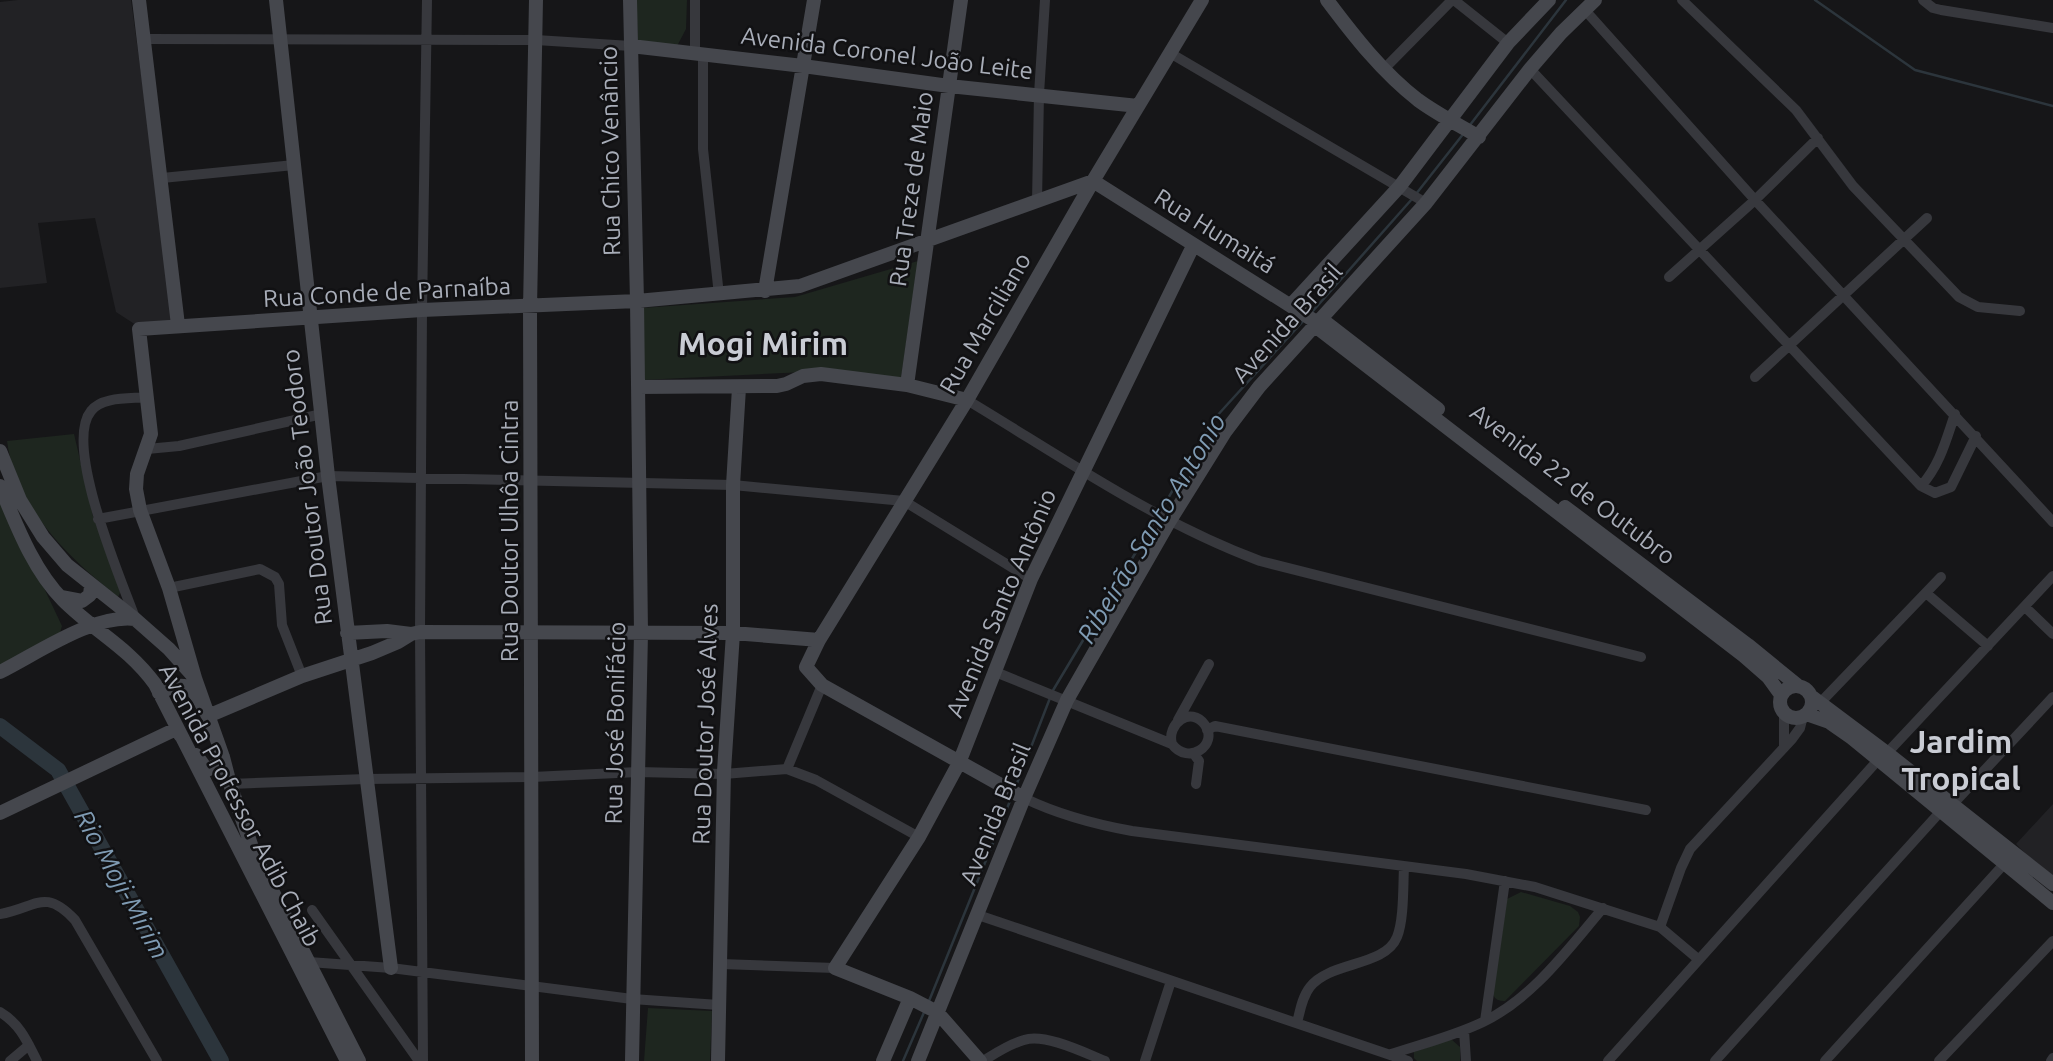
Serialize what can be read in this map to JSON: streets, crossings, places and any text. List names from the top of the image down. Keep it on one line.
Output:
{"streets":{"street":["Avenida Coronel João Leite","Rua Chico Venâncio","Rua Treze de Maio","Rua Humaitá","Rua Conde de Parnaíba","Rua Marciliano","Avenida Brasil","Avenida 22 de Outubro","Rua Doutor João Teodoro","Rua Doutor Ulhôa Cintra","Avenida Santo Antônio","Rua José Bonifácio","Rua Doutor José Alves","Avenida Professor Adib Chaib"]},"crossings":[["Avenida Coronel João Leite","Rua Chico Venâncio"],["Avenida Coronel João Leite","Rua Treze de Maio"],["Avenida Coronel João Leite","Rua Marciliano"],["Rua Chico Venâncio","Rua Conde de Parnaíba"],["Rua Chico Venâncio","Rua José Bonifácio"],["Rua Treze de Maio","Rua Conde de Parnaíba"],["Rua Humaitá","Rua Conde de Parnaíba"],["Rua Humaitá","Rua Marciliano"],["Rua Humaitá","Avenida Brasil"],["Rua Humaitá","Avenida 22 de Outubro"],["Rua Humaitá","Avenida Santo Antônio"],["Rua Conde de Parnaíba","Rua Marciliano"],["Rua Conde de Parnaíba","Rua Doutor João Teodoro"],["Rua Conde de Parnaíba","Rua Doutor Ulhôa Cintra"],["Avenida Brasil","Avenida 22 de Outubro"]],"districts":["Mogi Mirim","Jardim Tropical"],"water":["Ribeirão Santo Antonio","Rio Moji-Mirim"]}
